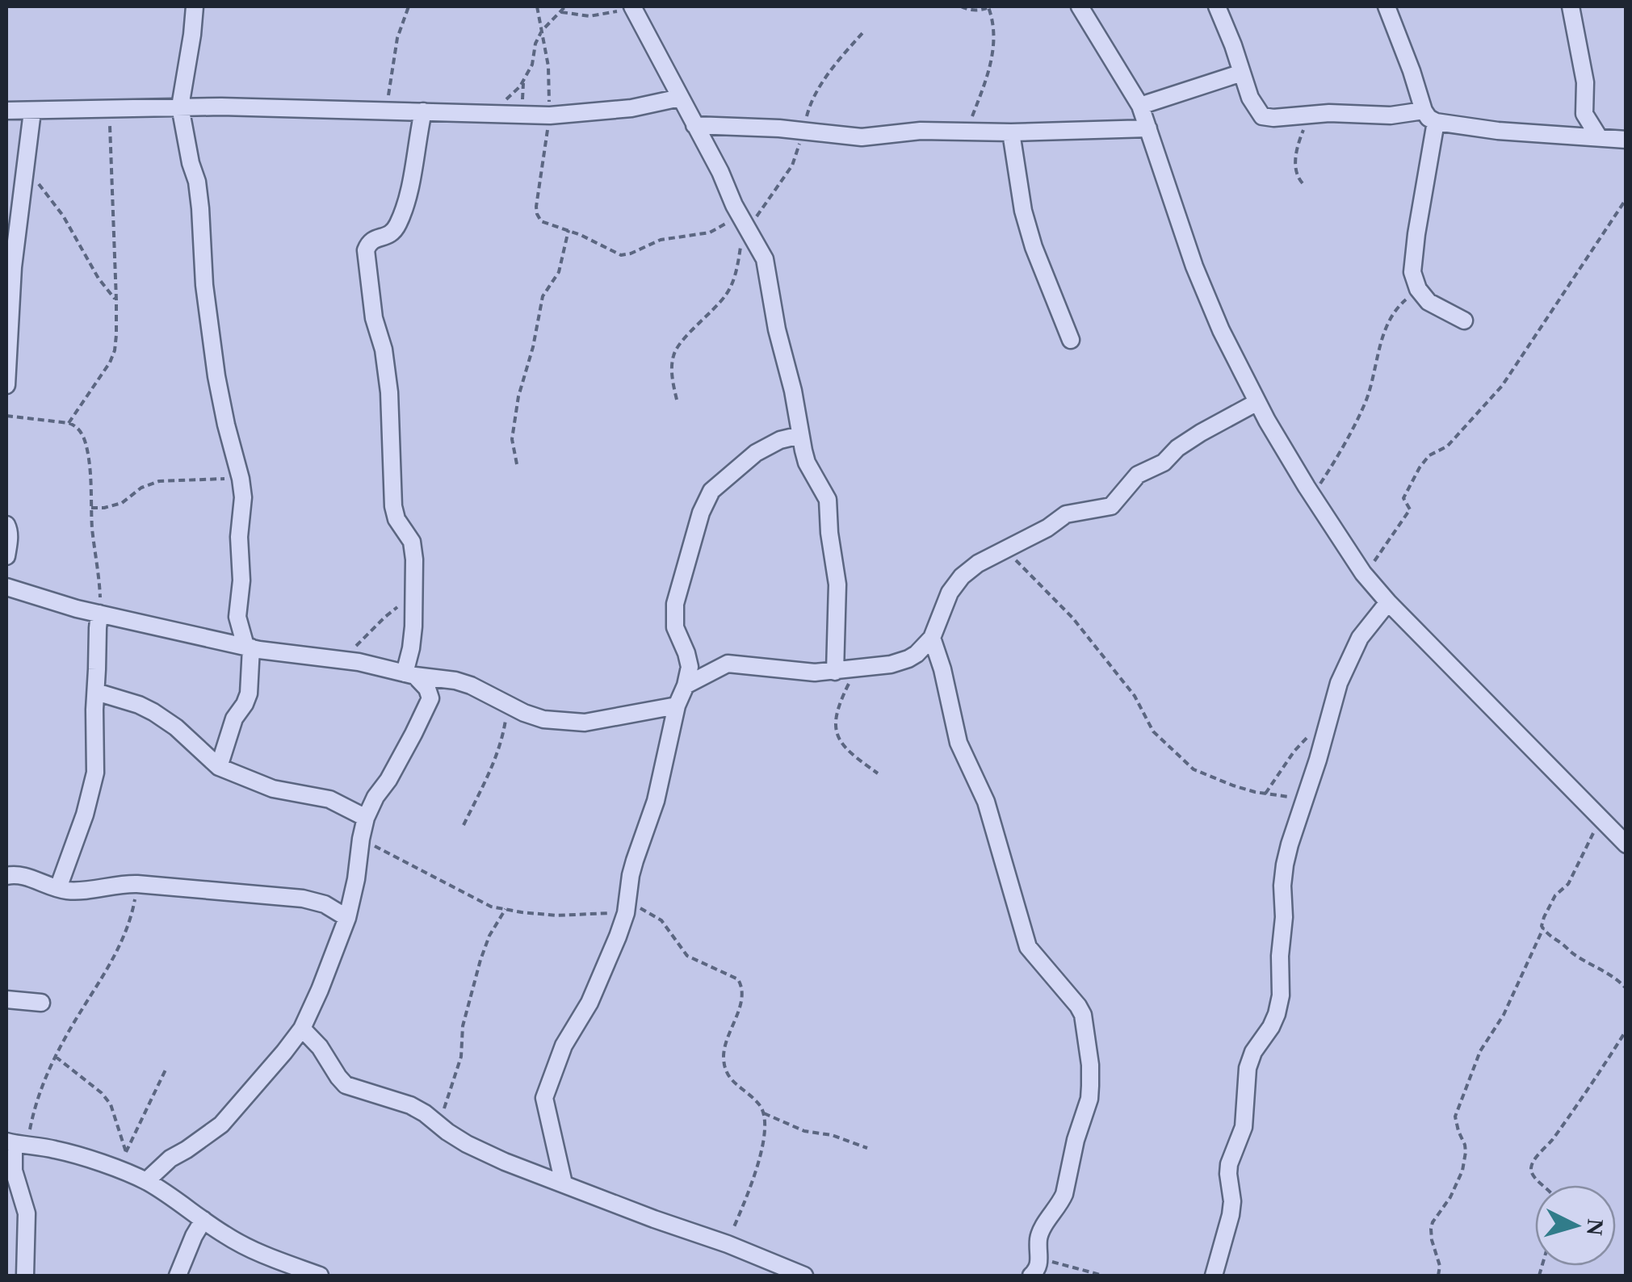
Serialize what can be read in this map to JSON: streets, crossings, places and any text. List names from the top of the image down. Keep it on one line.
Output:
{"north":"right"}
